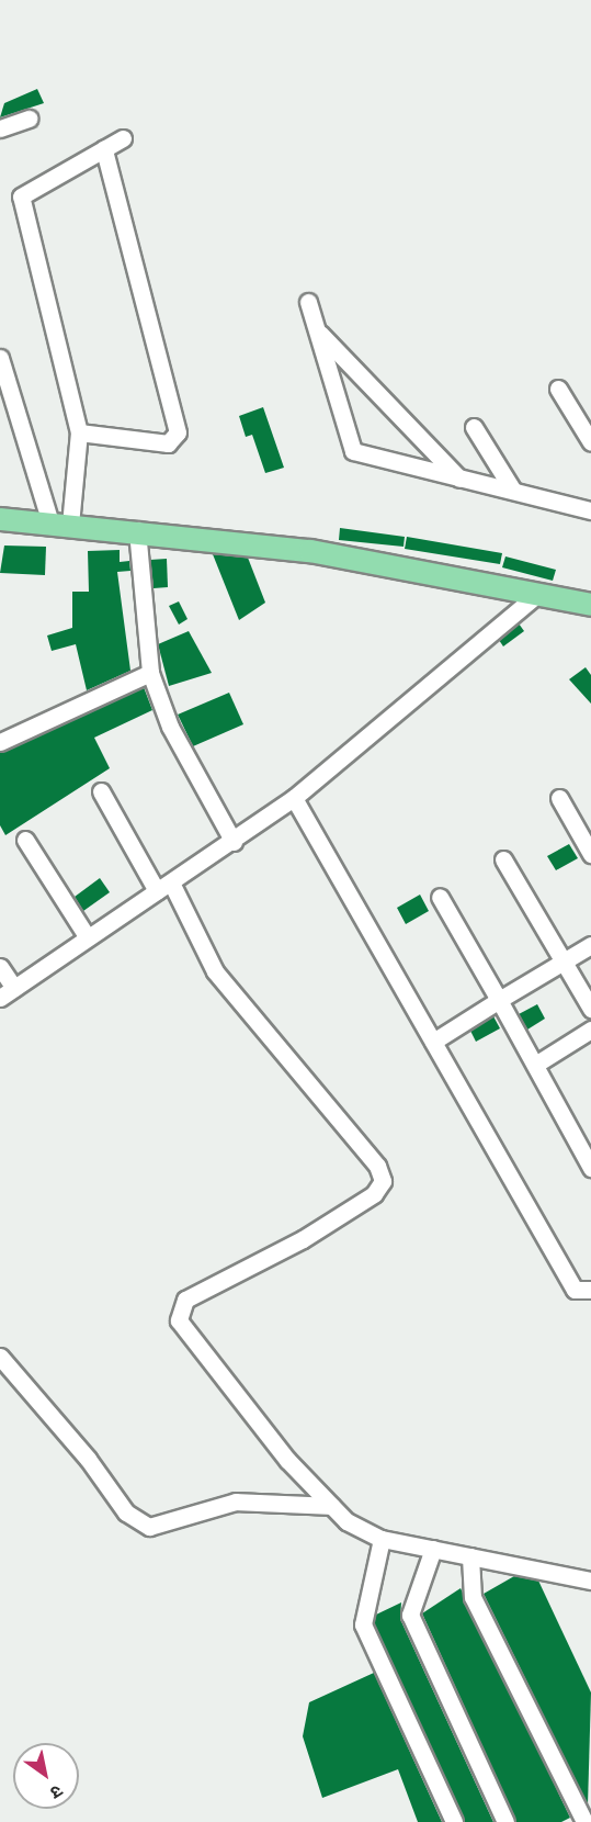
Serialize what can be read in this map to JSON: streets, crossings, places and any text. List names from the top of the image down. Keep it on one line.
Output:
{"north":"bottom right"}
